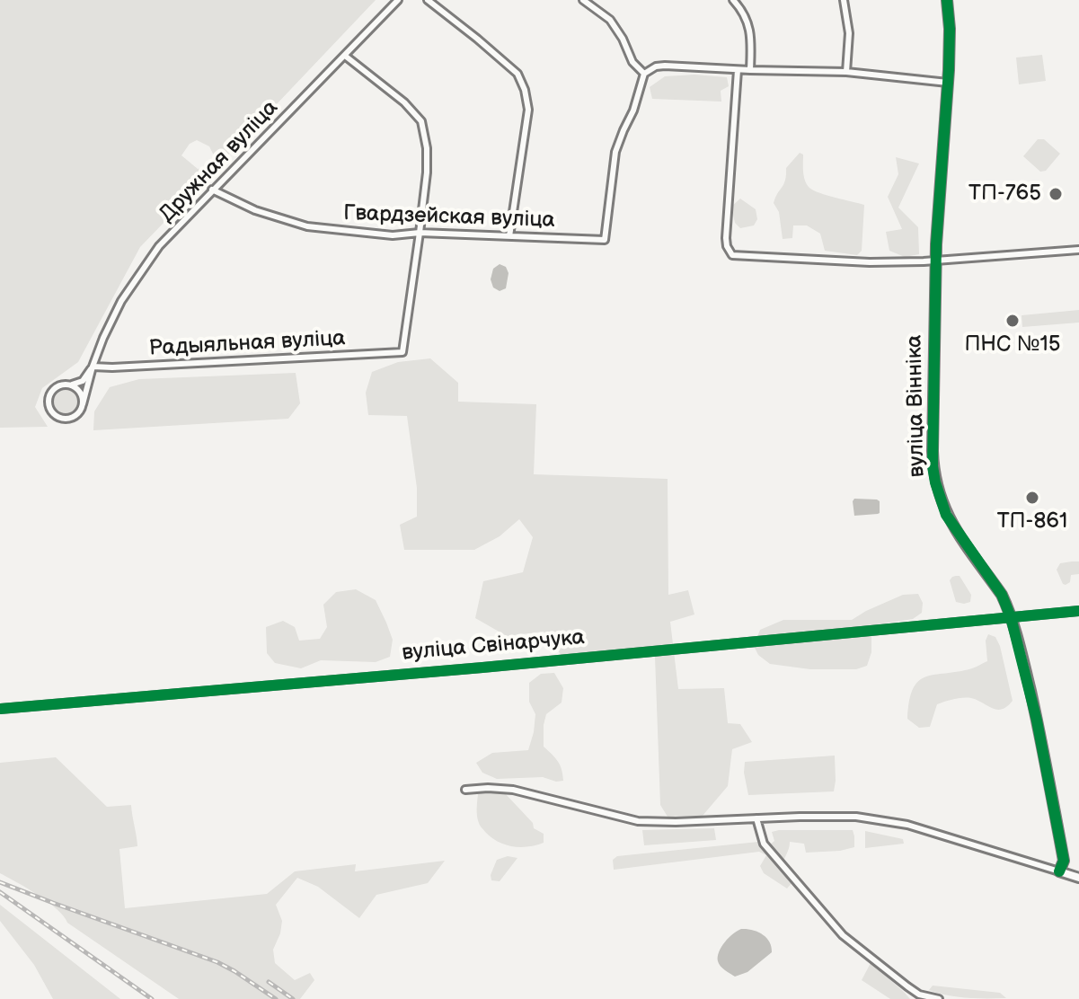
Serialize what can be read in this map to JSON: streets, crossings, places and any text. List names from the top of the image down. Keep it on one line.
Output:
{"streets":{"street":["Дружная вуліца","Гвардзейская вуліца","Радыяльная вуліца","вуліца Вінніка","вуліца Свінарчука"]},"crossings":[["Дружная вуліца","Гвардзейская вуліца"],["Дружная вуліца","Радыяльная вуліца"],["Гвардзейская вуліца","Радыяльная вуліца"],["вуліца Вінніка","вуліца Свінарчука"]],"places":["ТП-765","ПНС №15","ТП-861"]}
